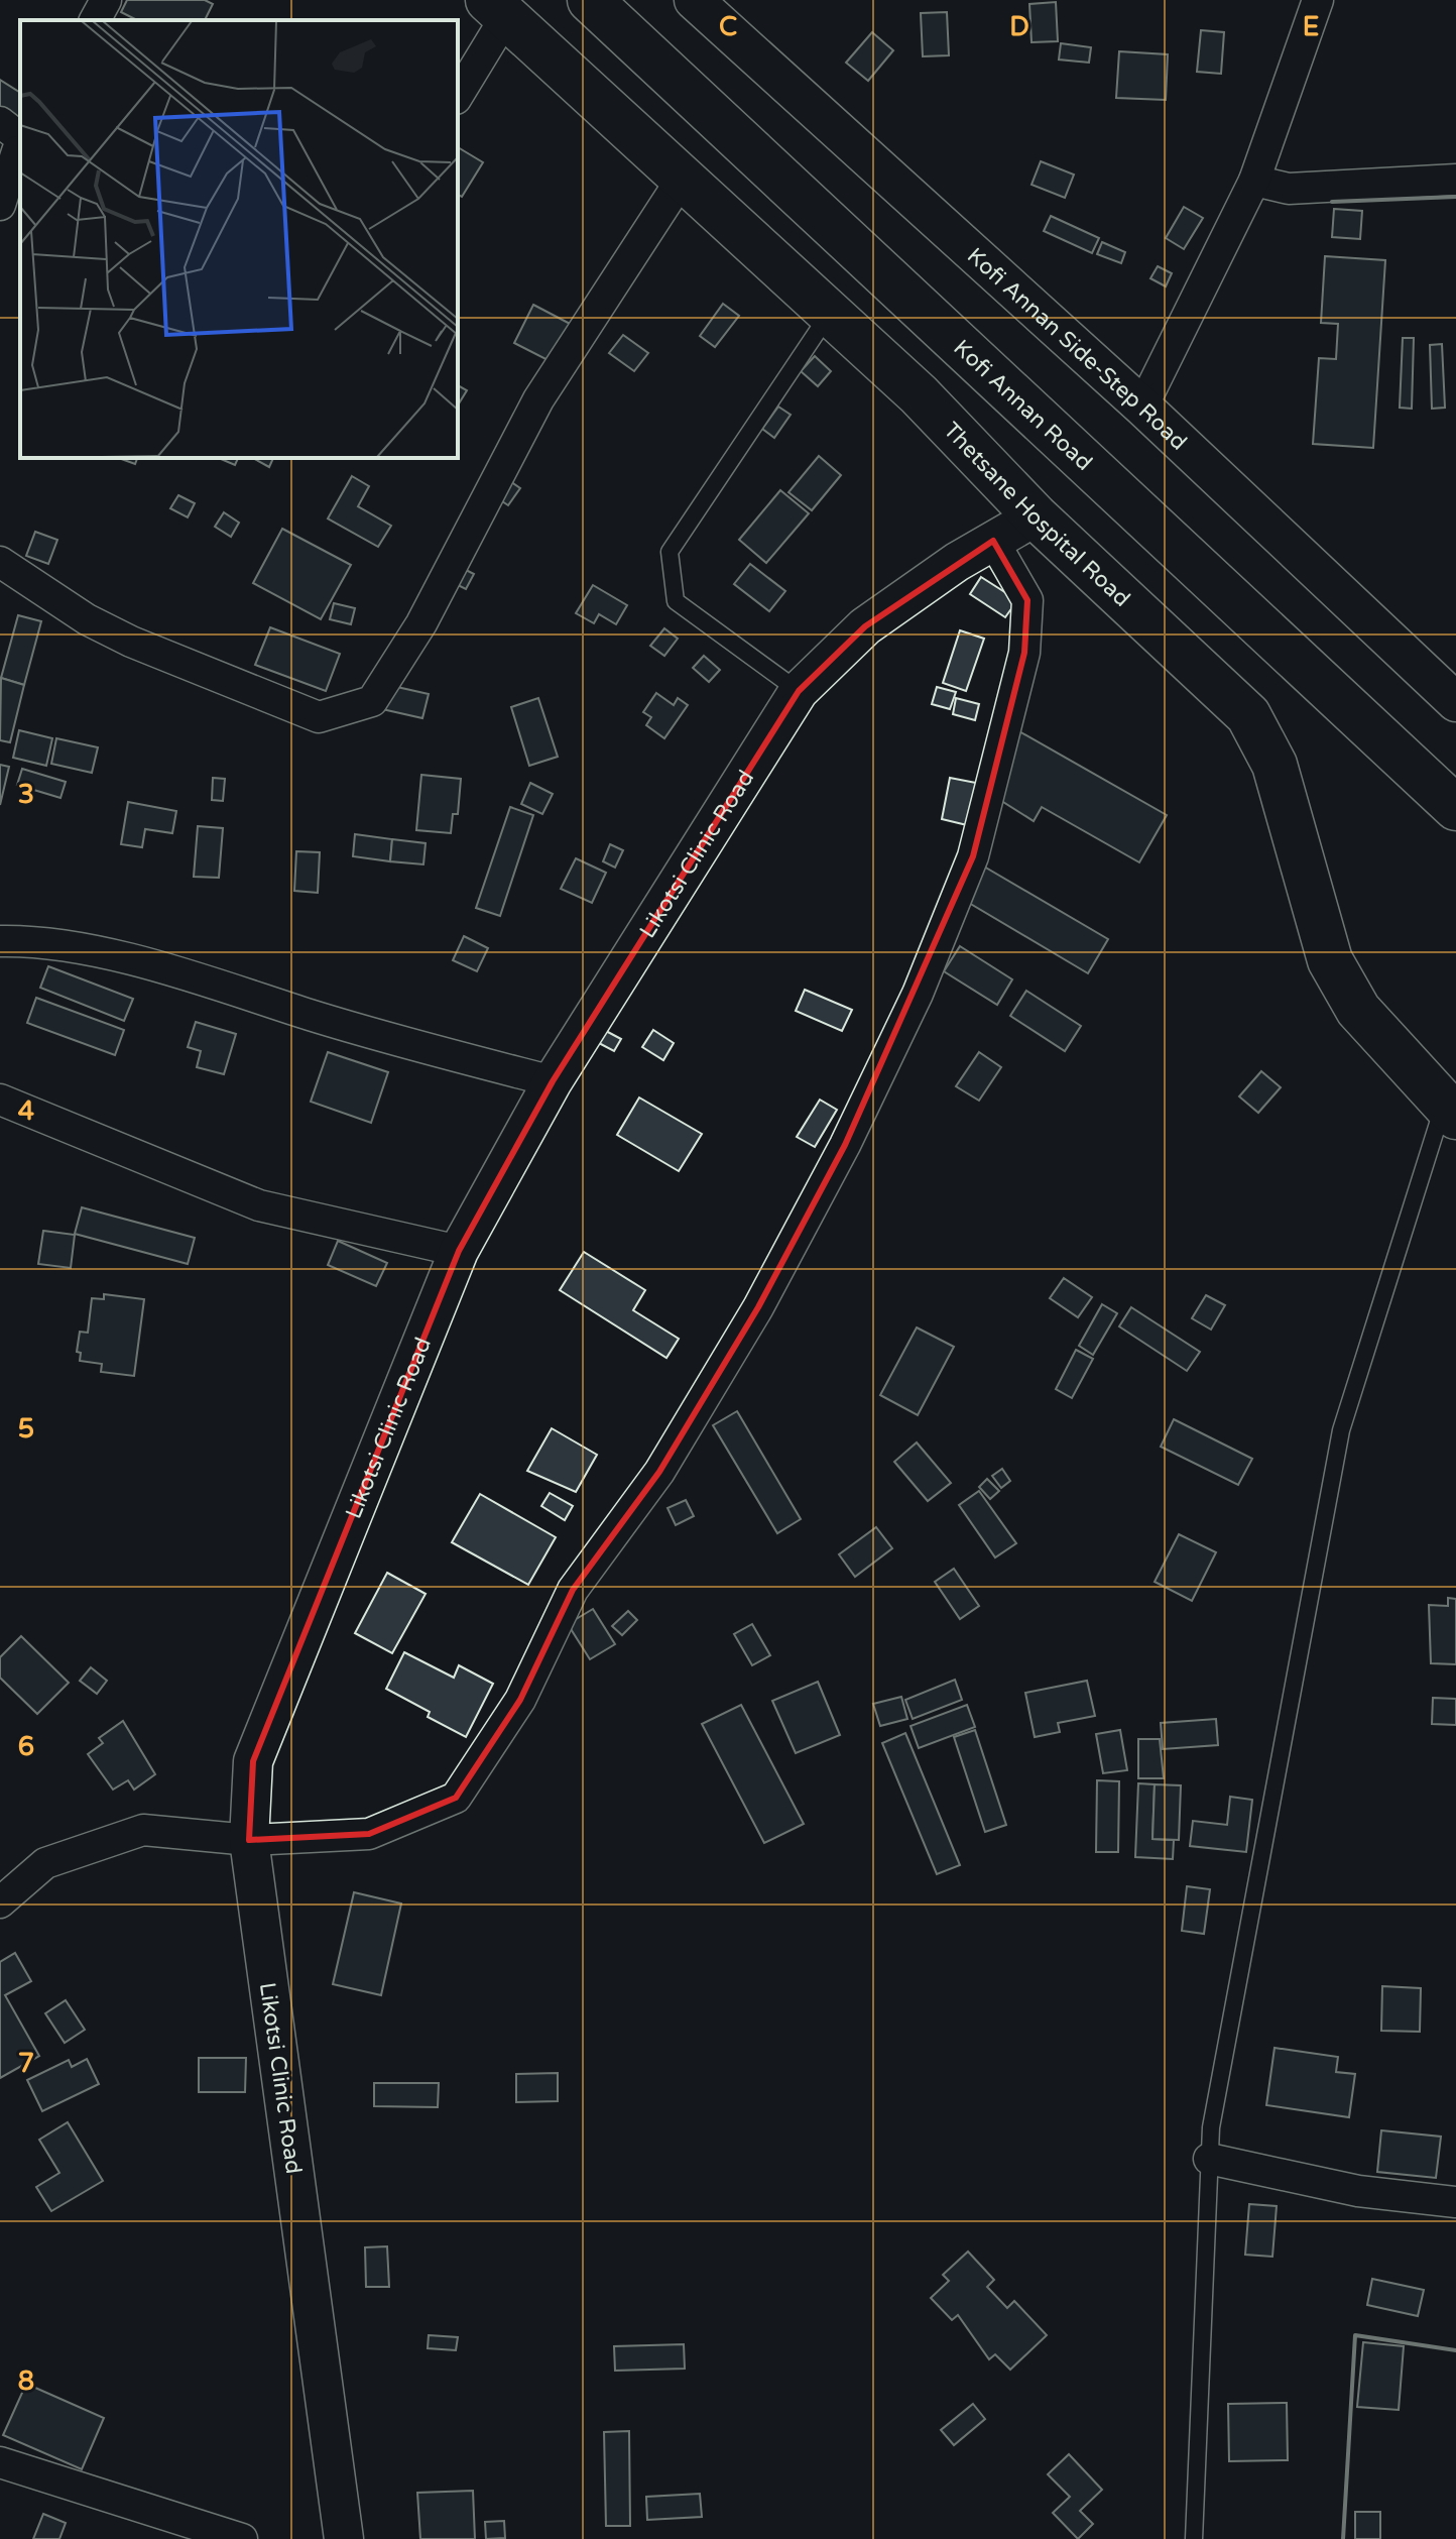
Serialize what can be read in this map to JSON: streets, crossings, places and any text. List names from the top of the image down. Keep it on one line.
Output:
{"streets":{"main road":["Kofi Annan Road","Thetsane Hospital Road"],"street":["Kofi Annan Side-Step Road","Likotsi Clinic Road"]},"crossings":[["Thetsane Hospital Road","Likotsi Clinic Road"]],"grid":{"columns":["C","D","E"],"rows":["3","4","5","6","7","8"]}}
